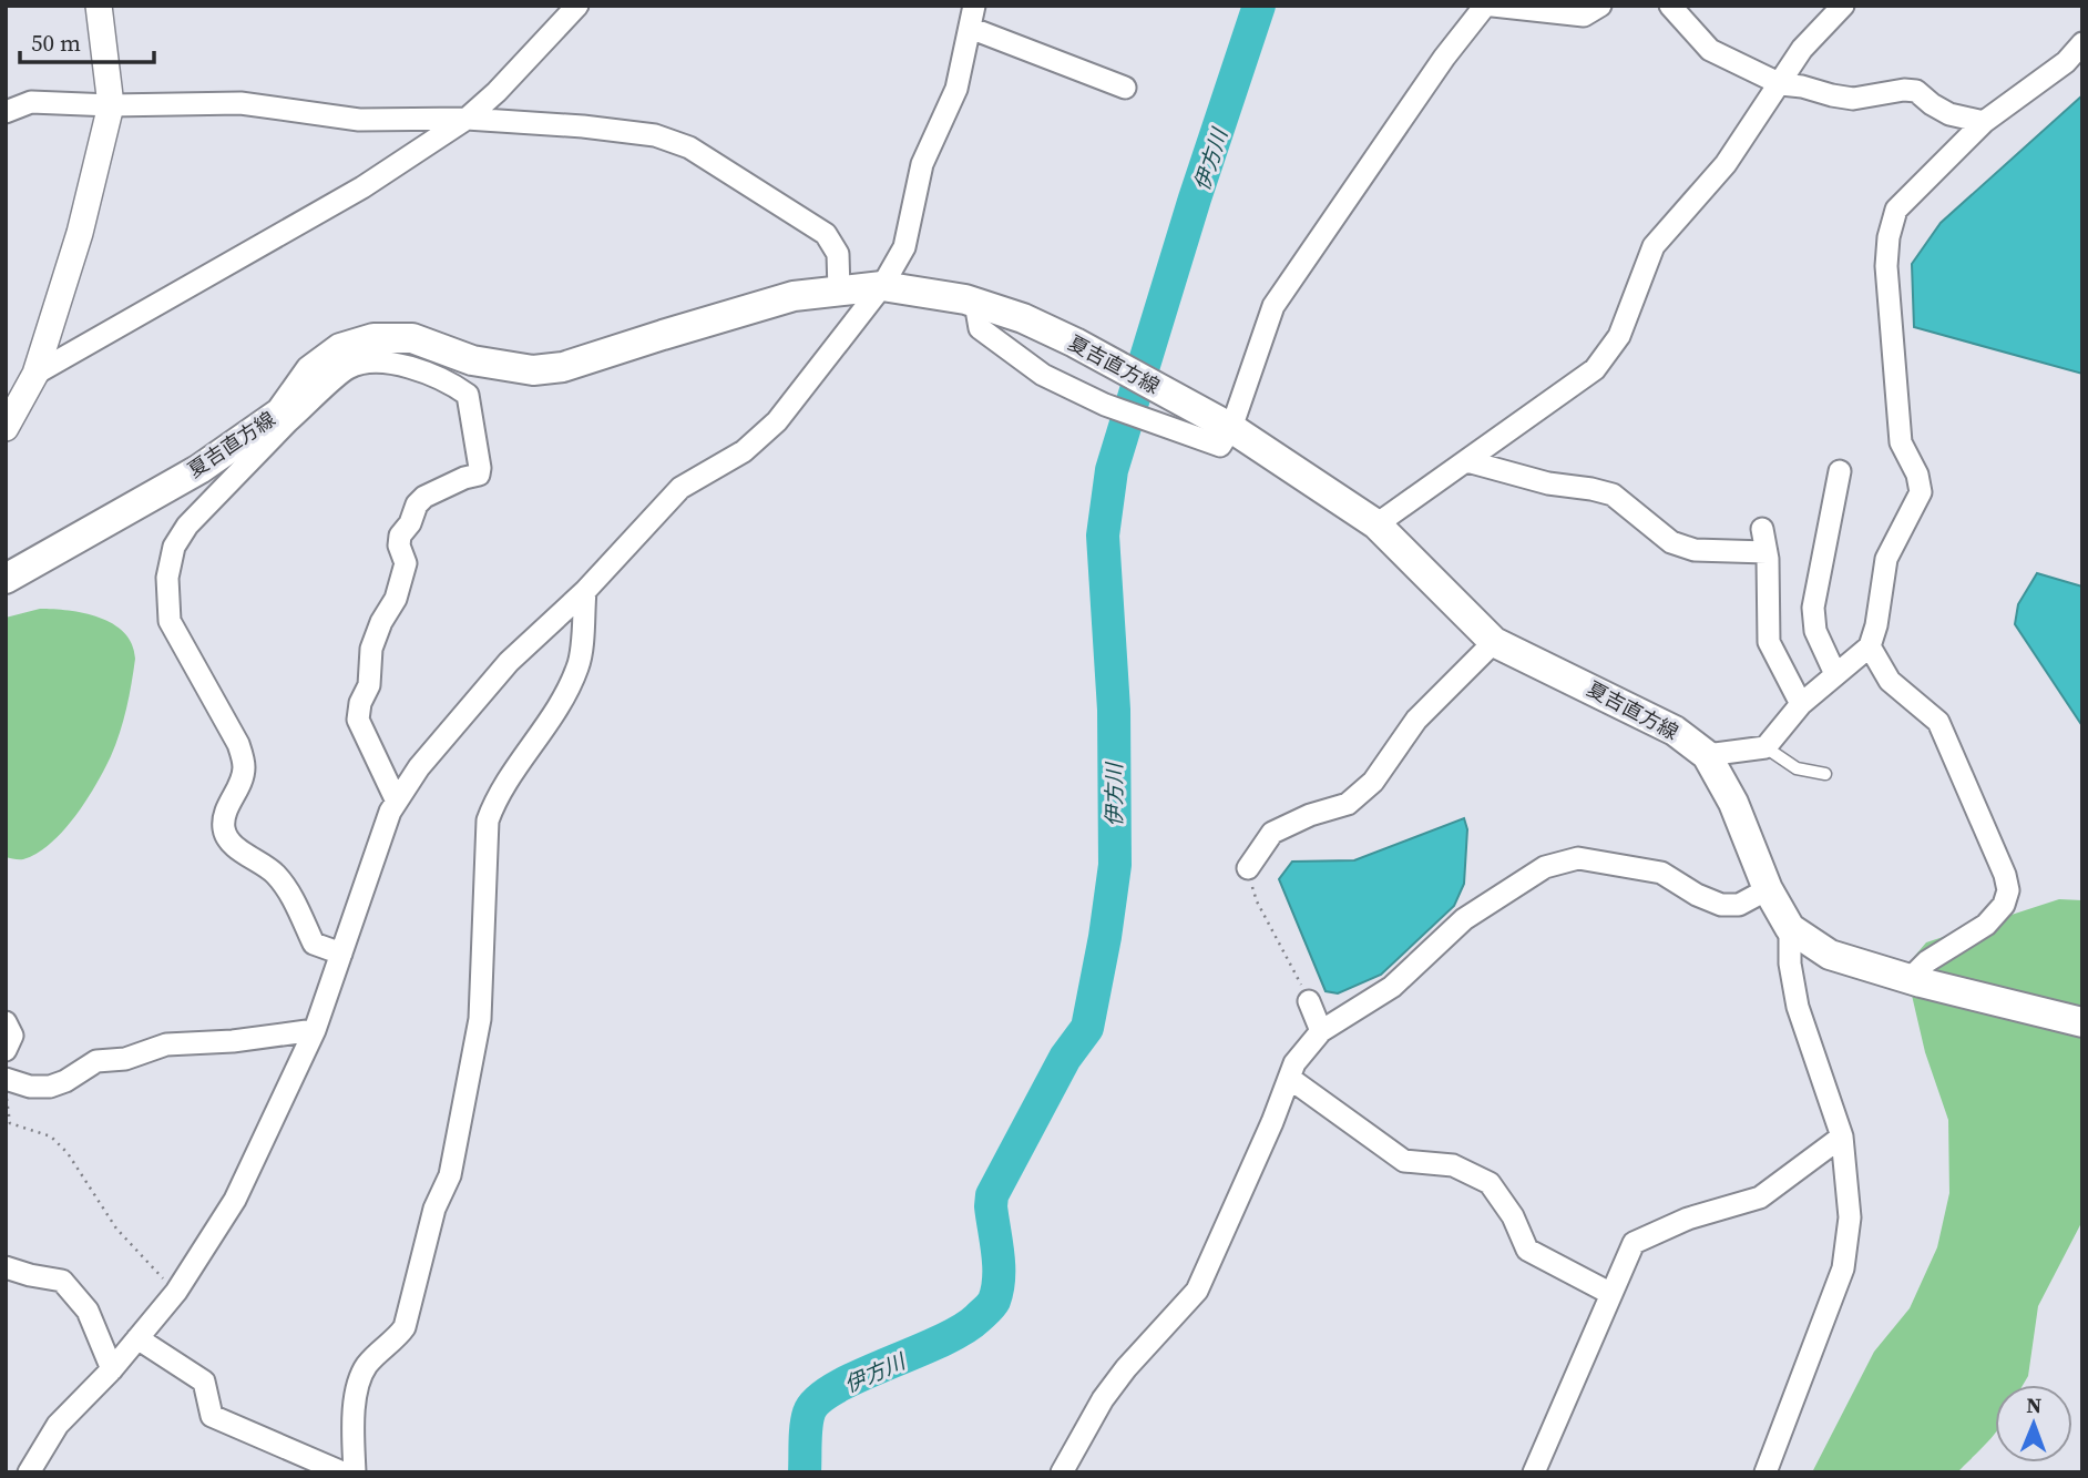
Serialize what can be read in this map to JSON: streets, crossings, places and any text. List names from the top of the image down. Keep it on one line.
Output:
{"streets":{"main road":["夏吉直方線"]},"water":["伊方川"],"scale_bar":"50 m","north":"top"}
